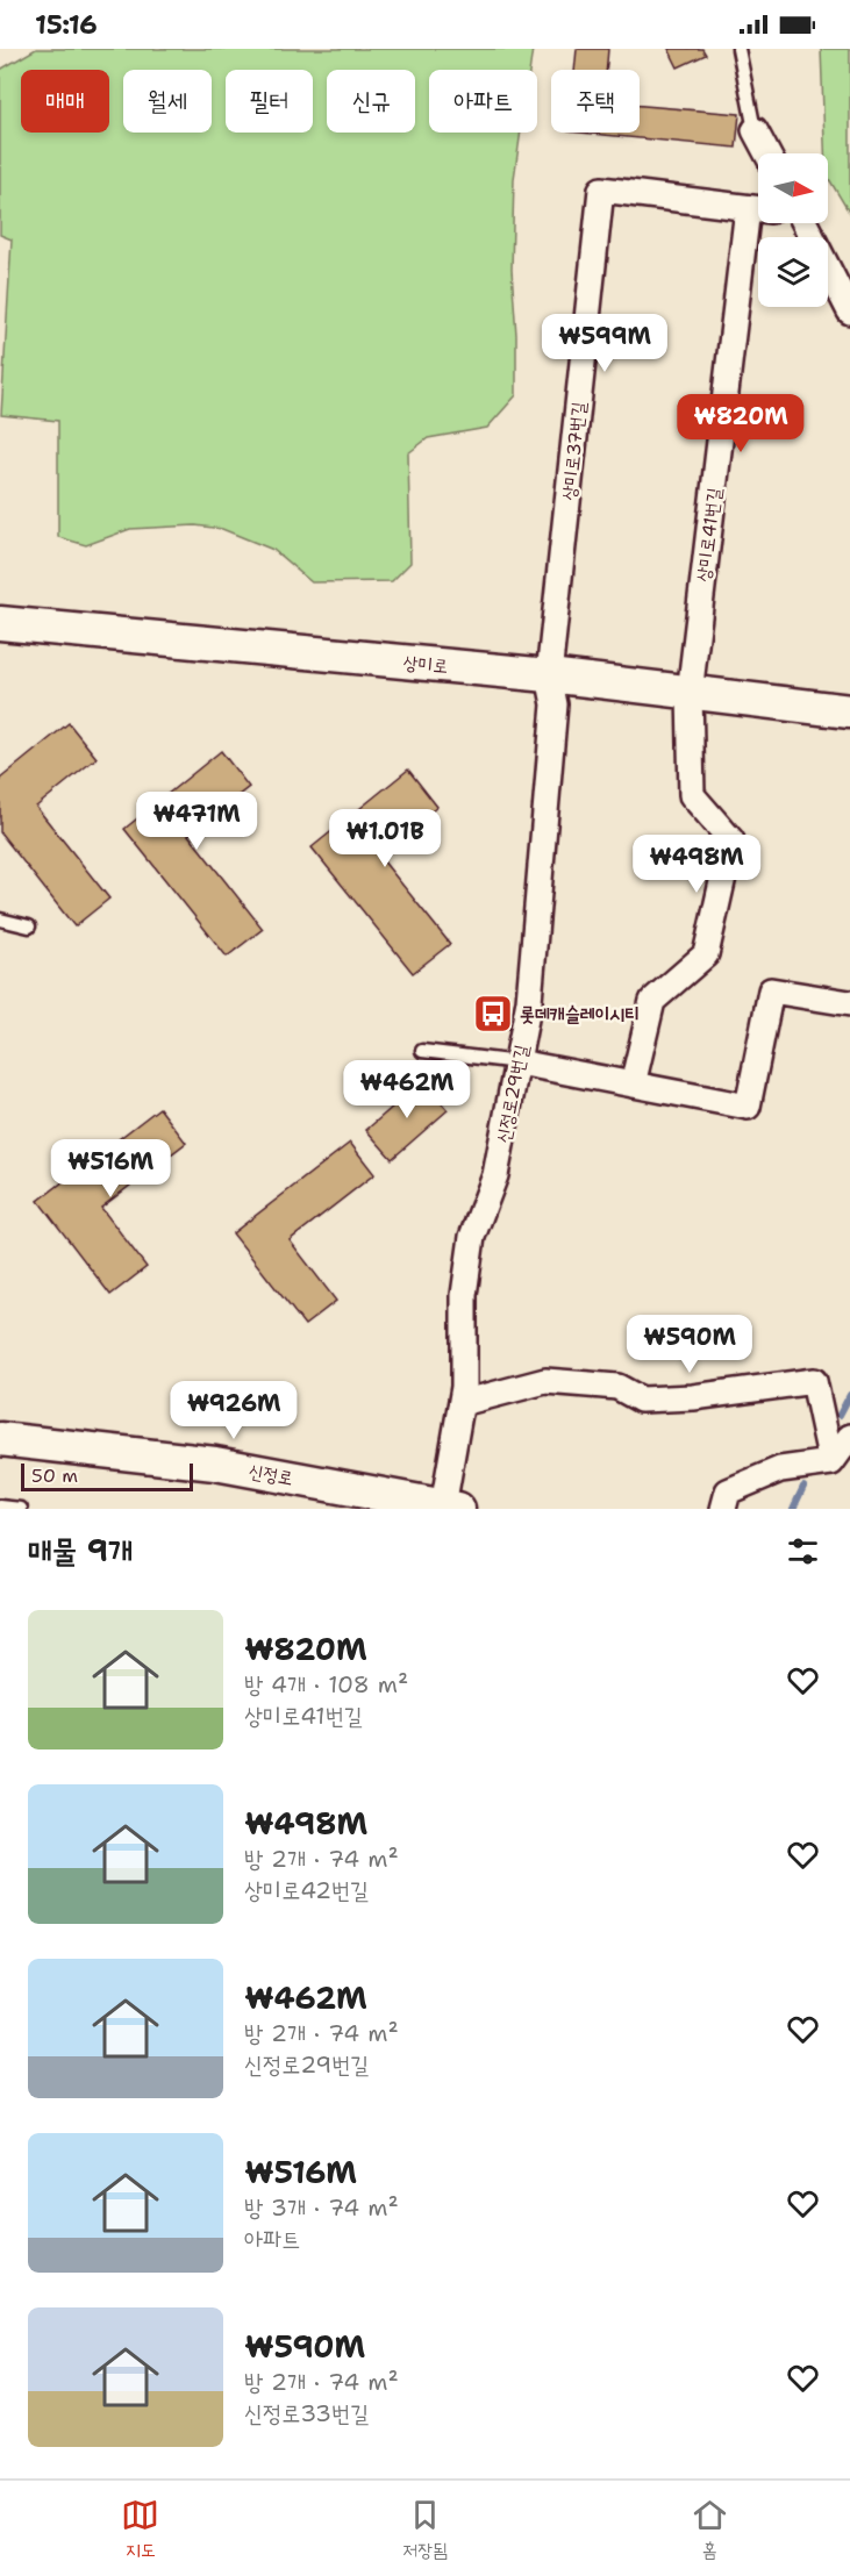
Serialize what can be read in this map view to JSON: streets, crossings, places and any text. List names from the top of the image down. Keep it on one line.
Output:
{"streets":{"street":["상미로37번길","상미로41번길","상미로","신정로29번길","신정로"]},"crossings":[["상미로37번길","상미로"],["상미로37번길","신정로29번길"],["상미로41번길","상미로"],["상미로","신정로29번길"],["신정로29번길","신정로"]],"places":{"bus stop":["롯데캐슬레이시티"]},"scale_bar":"50 m","north":"right","page":{"status":"15:16","chip":["매매","월세","필터","신규","아파트","주택"],"price":["₩599M","₩820M","₩471M","₩1.01B","₩498M","₩462M","₩516M","₩590M","₩926M"],"scale":"50 m","heading":"매물 9개","list":[{"name":"₩820M","note":"방 4개 · 108 m² · 상미로41번길"},{"name":"₩498M","note":"방 2개 · 74 m² · 상미로42번길"},{"name":"₩462M","note":"방 2개 · 74 m² · 신정로29번길"},{"name":"₩516M","note":"방 3개 · 74 m² · 아파트"},{"name":"₩590M","note":"방 2개 · 74 m² · 신정로33번길"}],"tabs":["지도","저장됨","홈"]}}
